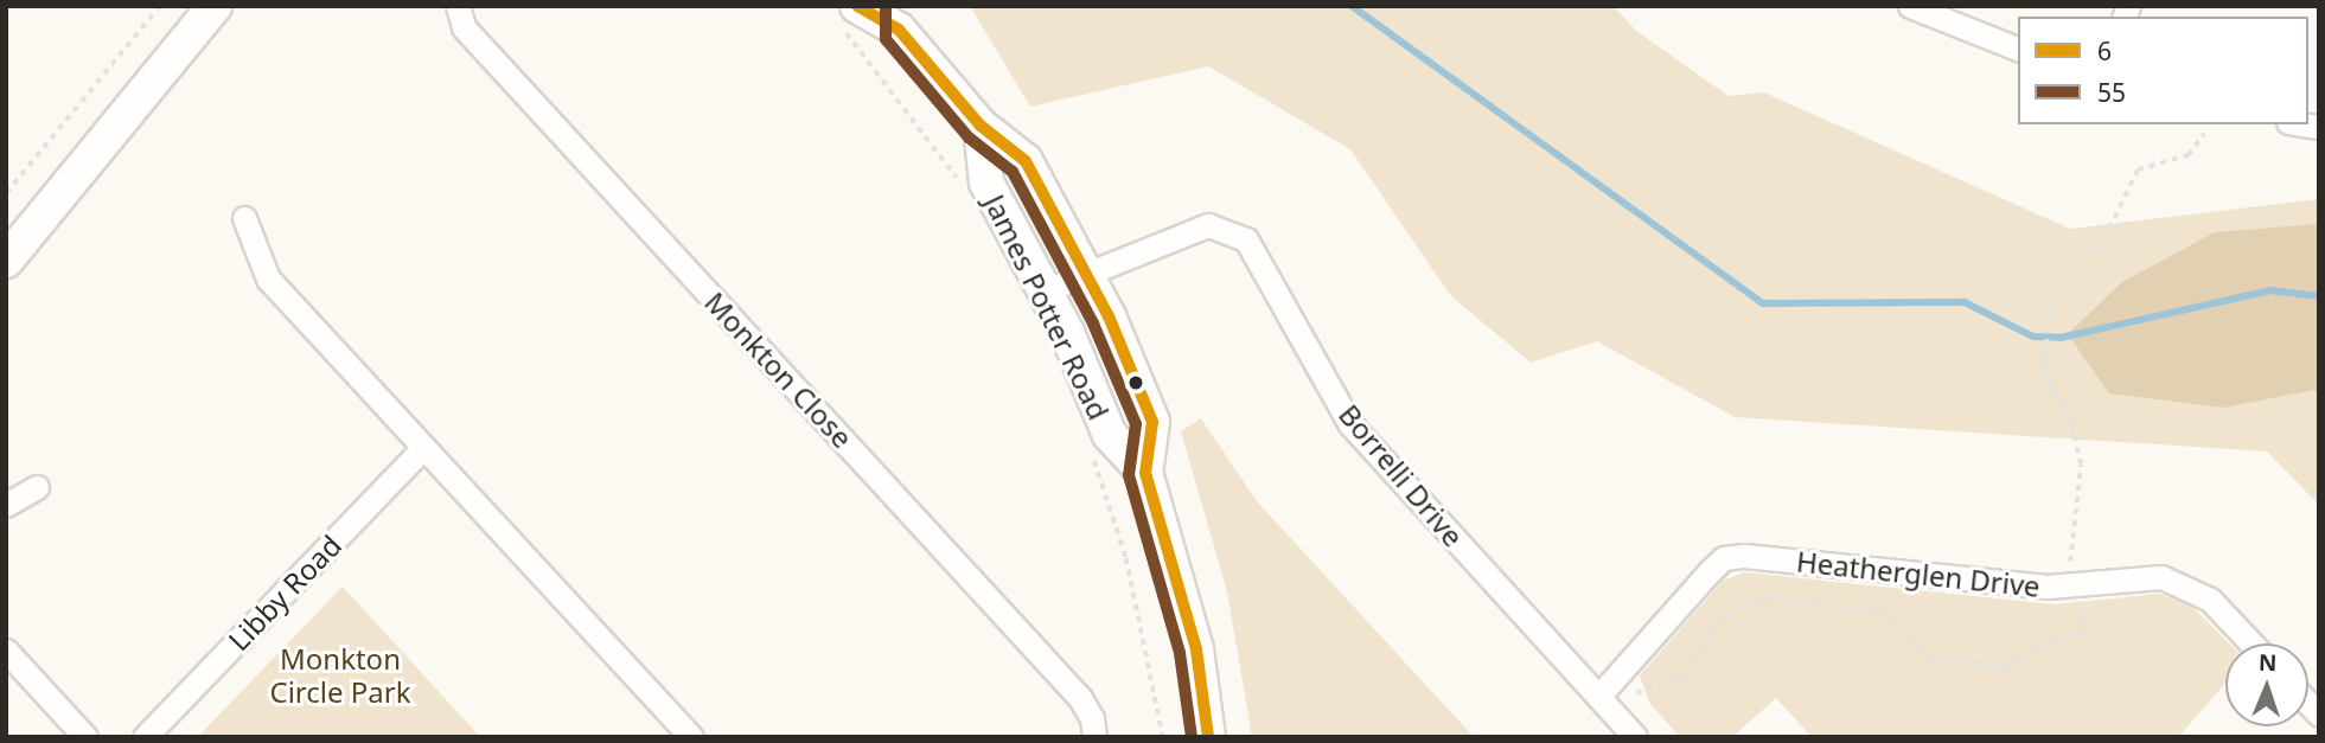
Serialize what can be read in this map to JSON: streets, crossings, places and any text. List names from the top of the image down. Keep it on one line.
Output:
{"streets":{"main road":["James Potter Road"],"street":["Monkton Close","Borrelli Drive","Heatherglen Drive","Libby Road"]},"crossings":[["James Potter Road","Borrelli Drive"],["Borrelli Drive","Heatherglen Drive"]],"parks":["Monkton Circle Park"],"lines":["transit line 6","transit line 55"],"legend":["6","55"],"north":"top"}
